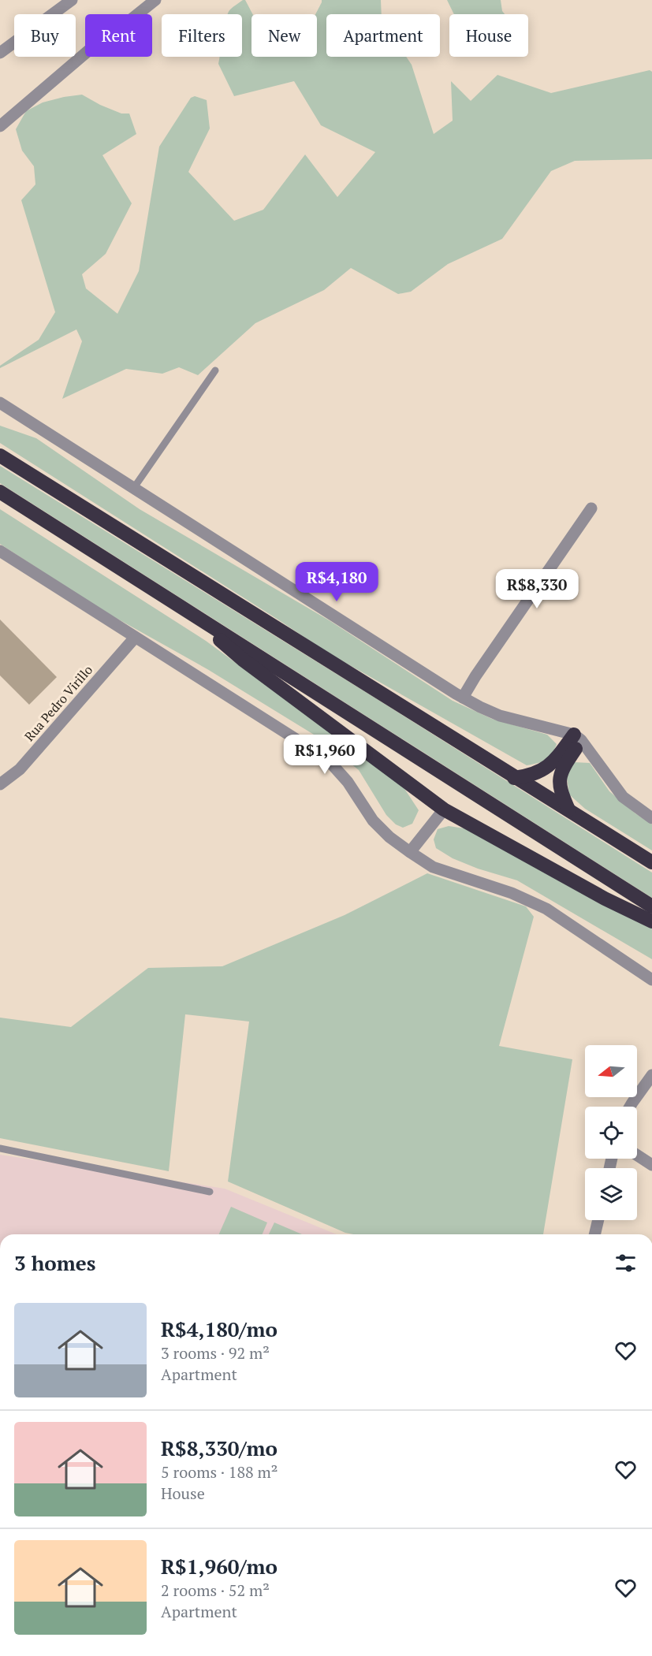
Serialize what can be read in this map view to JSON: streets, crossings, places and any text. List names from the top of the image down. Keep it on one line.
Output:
{"streets":{"street":["Rua Pedro Virillo"]},"north":"left","page":{"chip":["Buy","Rent","Filters","New","Apartment","House"],"price":["R$4,180","R$8,330","R$1,960"],"heading":"3 homes","list":[{"name":"R$4,180/mo","note":"3 rooms · 92 m² · Apartment"},{"name":"R$8,330/mo","note":"5 rooms · 188 m² · House"},{"name":"R$1,960/mo","note":"2 rooms · 52 m² · Apartment"}]}}
